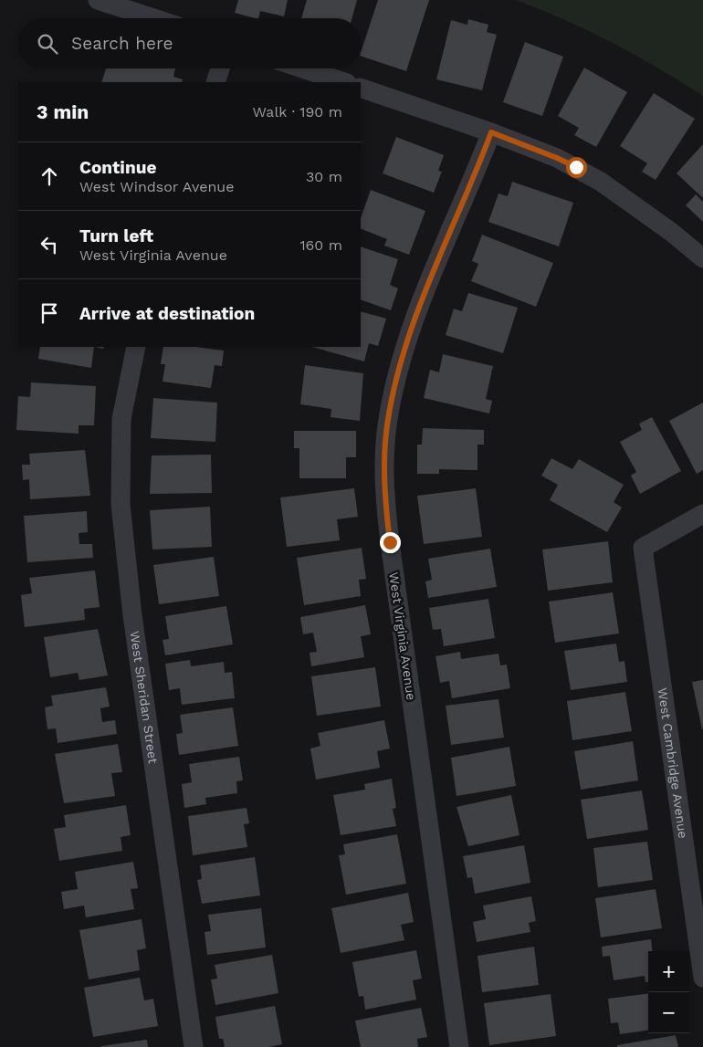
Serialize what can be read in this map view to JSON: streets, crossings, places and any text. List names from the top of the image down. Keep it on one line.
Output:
{"streets":{"street":["West Virginia Avenue","West Sheridan Street","West Cambridge Avenue"]},"page":{"search":"Search here","heading":["3 min","Walk · 190 m"],"list":[["Continue","West Windsor Avenue","30 m"],["Turn left","West Virginia Avenue","160 m"],"Arrive at destination"],"map_buttons":["+","−"]}}
